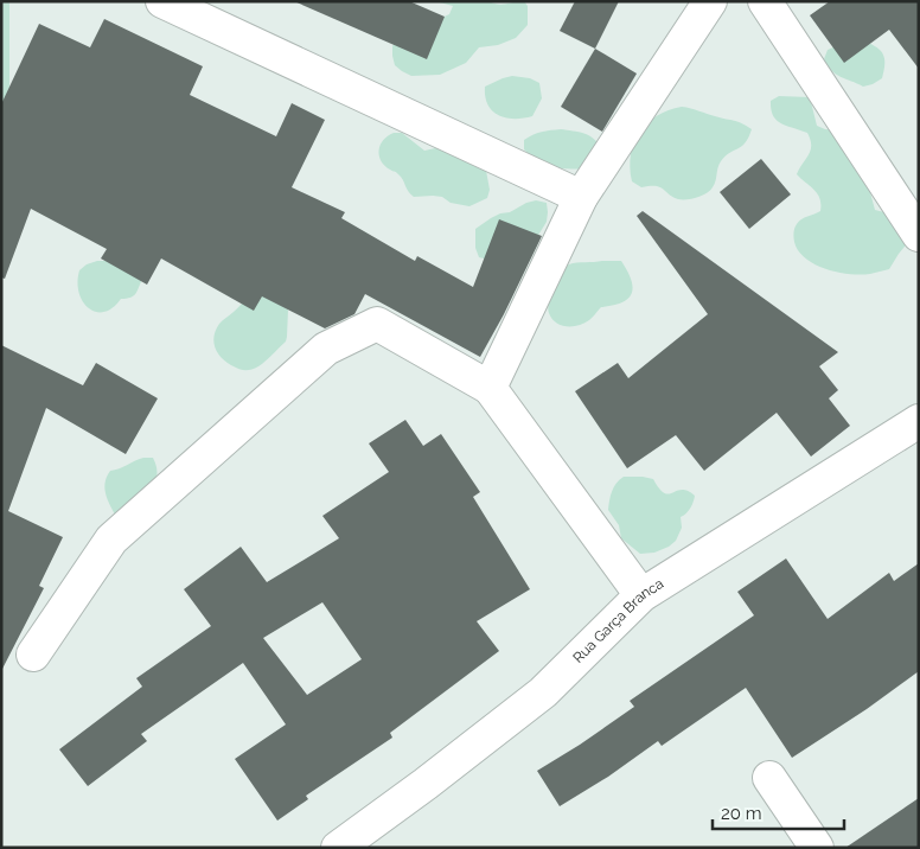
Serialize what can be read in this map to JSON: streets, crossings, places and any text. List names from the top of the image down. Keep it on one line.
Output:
{"streets":{"street":["Rua Garça Branca"]},"scale_bar":"20 m"}
